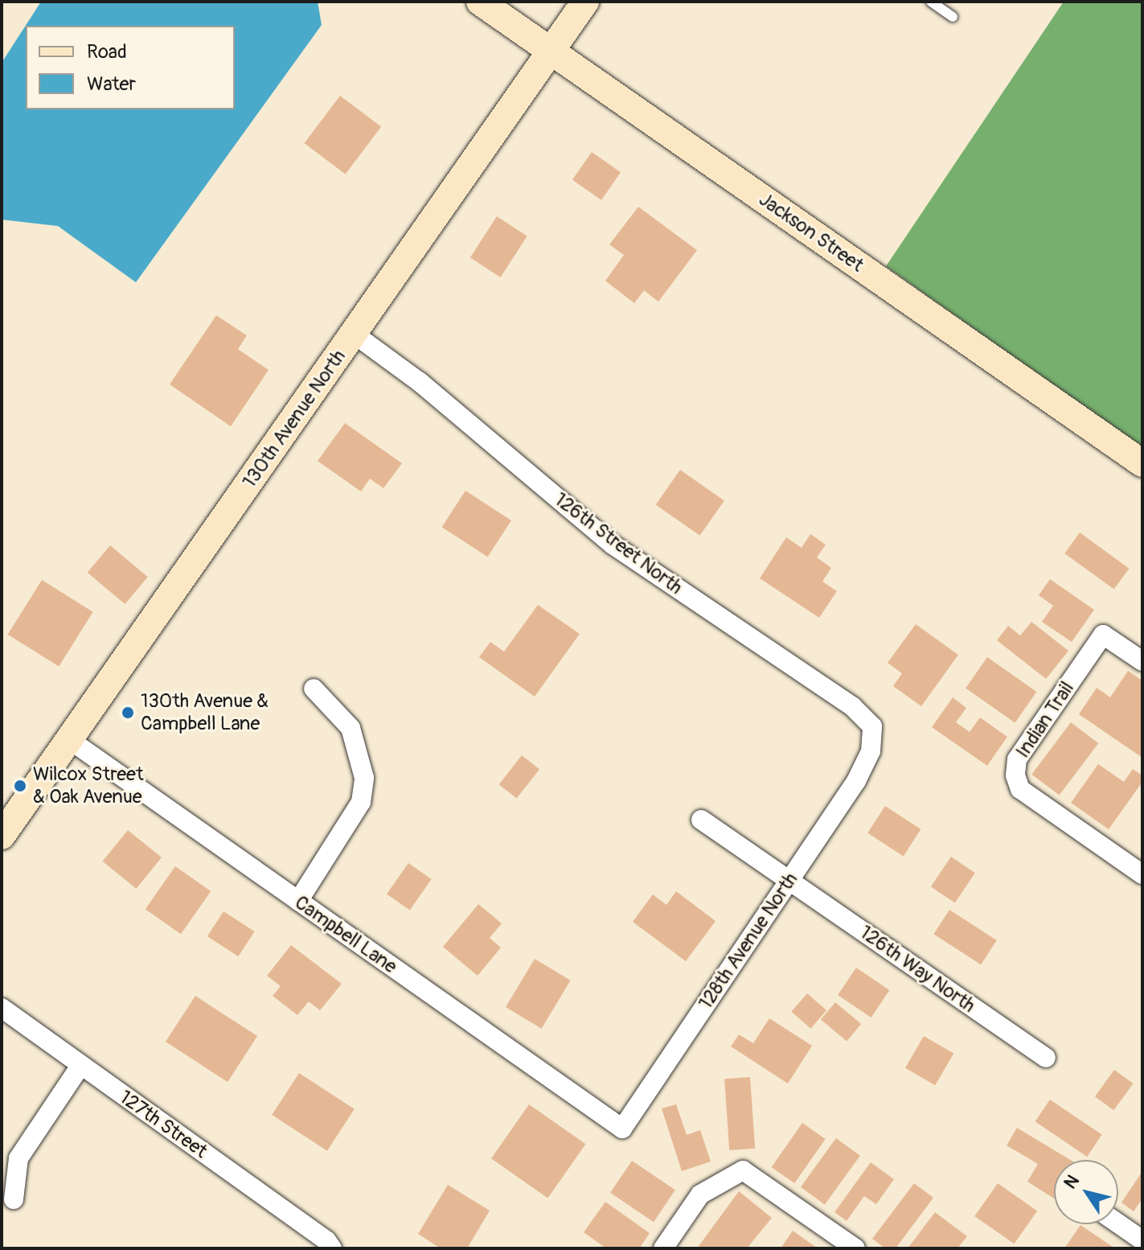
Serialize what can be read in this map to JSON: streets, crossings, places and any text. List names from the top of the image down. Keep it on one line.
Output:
{"streets":{"street":["Jackson Street","130th Avenue North","126th Street North","Indian Trail","Campbell Lane","128th Avenue North","126th Way North","127th Street"]},"crossings":[["Jackson Street","130th Avenue North"],["130th Avenue North","126th Street North"],["130th Avenue North","Campbell Lane"],["126th Street North","128th Avenue North"],["Campbell Lane","128th Avenue North"],["128th Avenue North","126th Way North"]],"places":["130th Avenue & Campbell Lane","Wilcox Street & Oak Avenue"],"legend":["Road","Water"],"north":"top left"}
